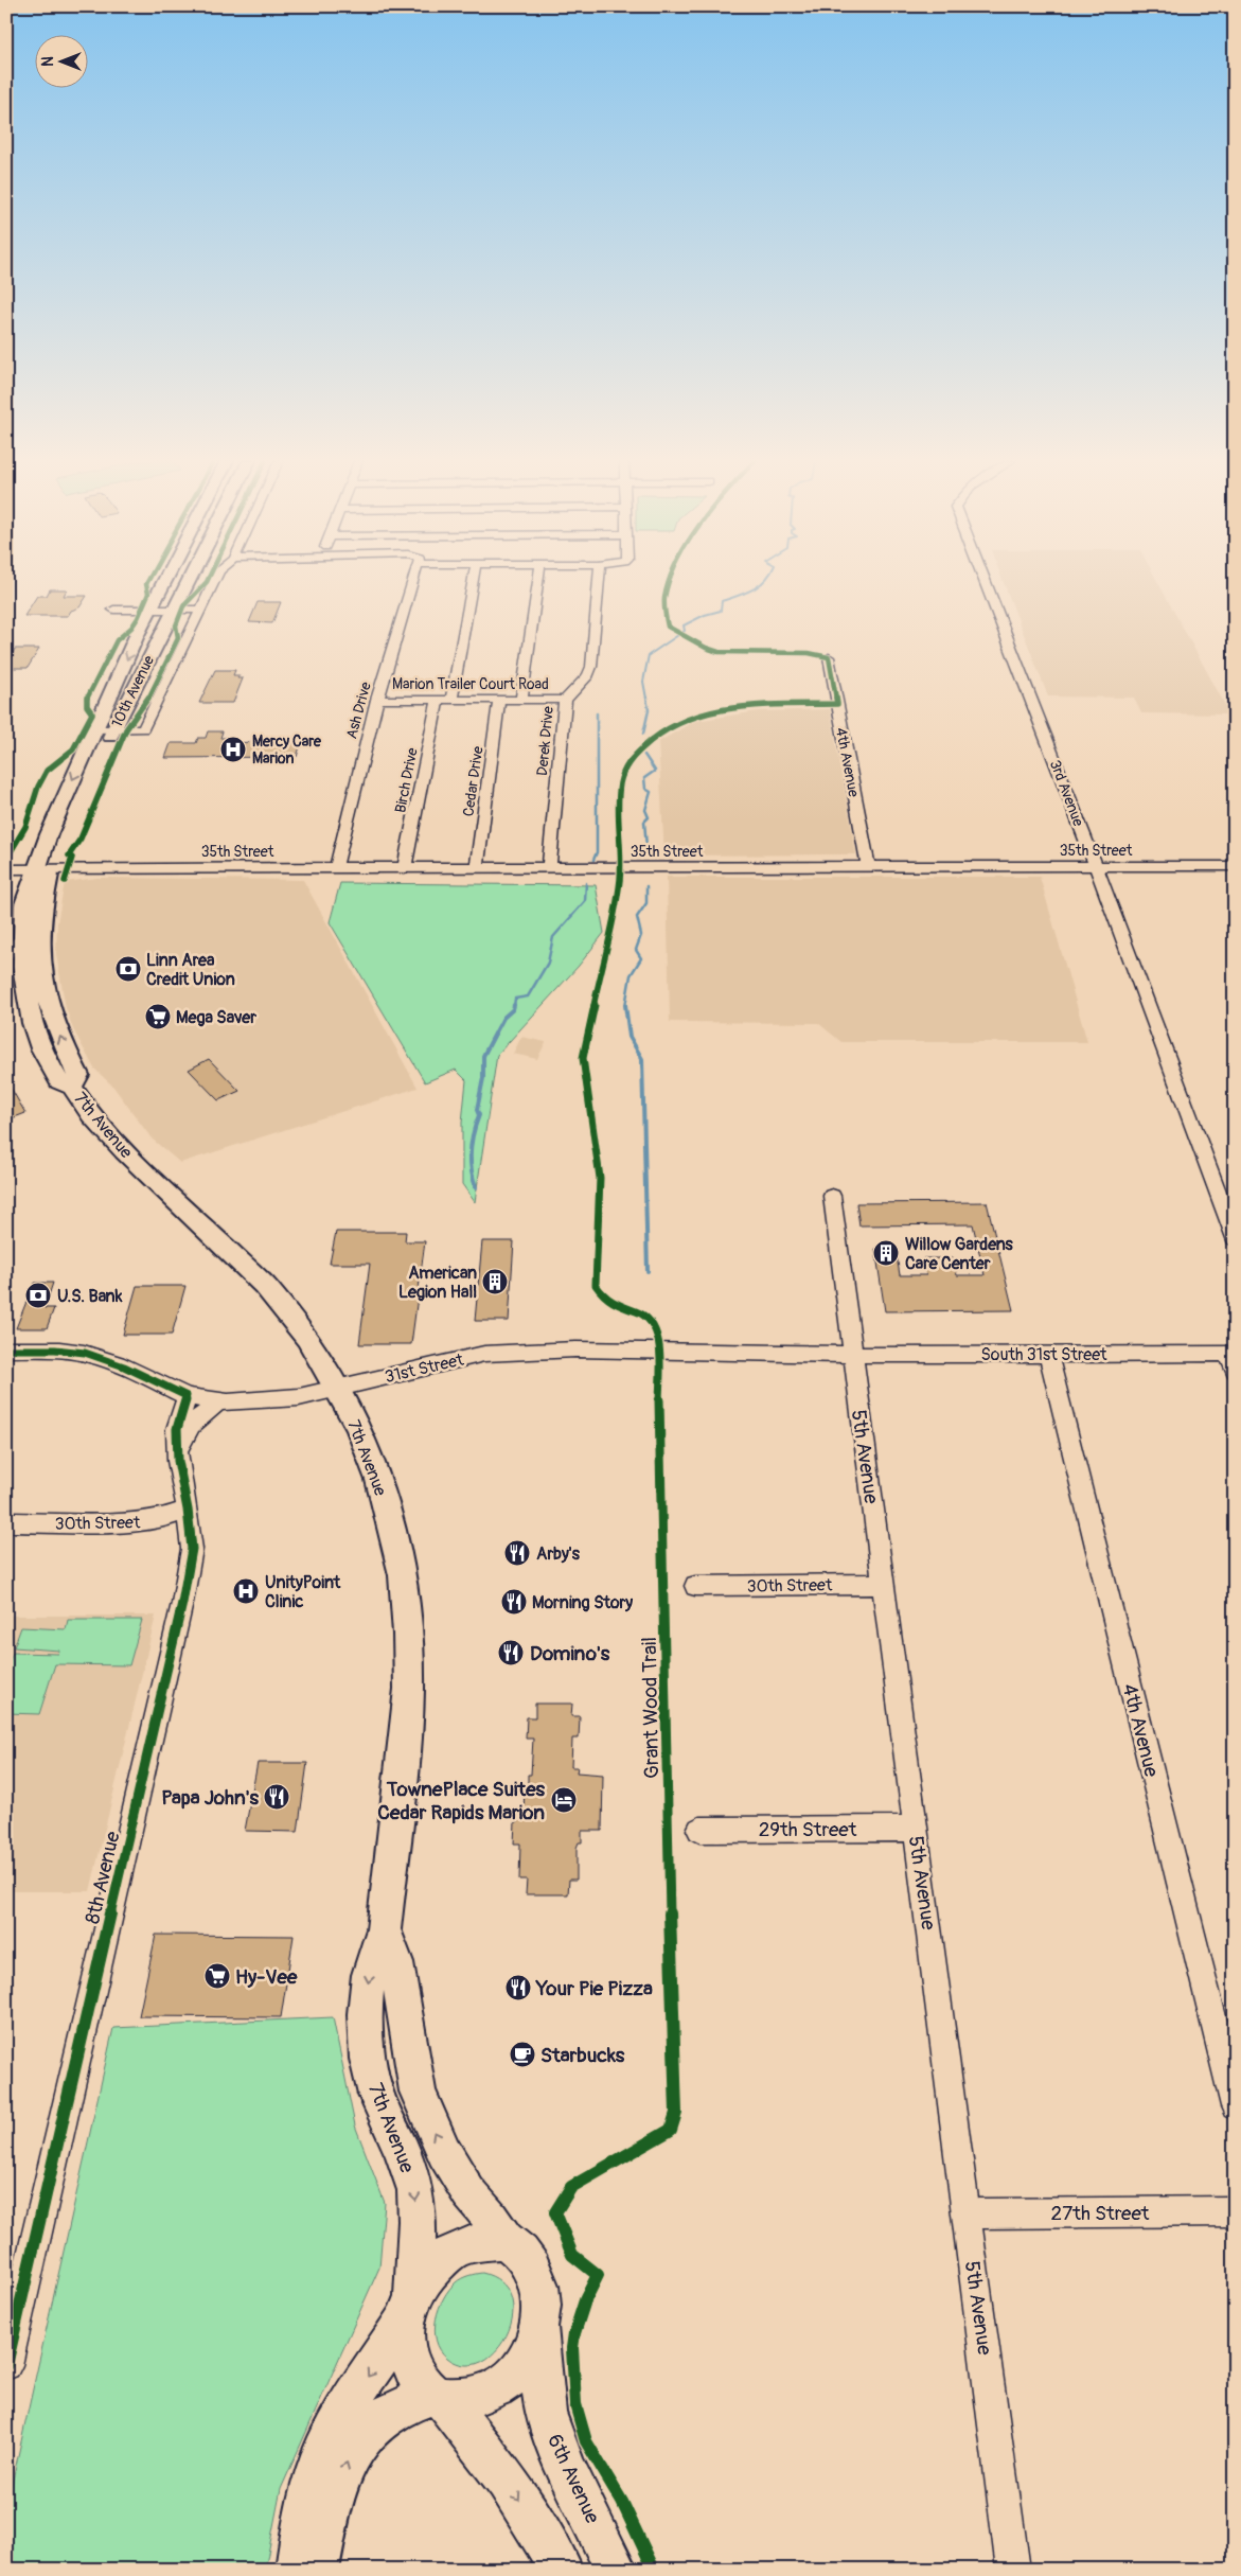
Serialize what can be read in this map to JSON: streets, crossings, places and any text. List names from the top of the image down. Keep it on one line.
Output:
{"streets":{"main road":["10th Avenue","7th Avenue","6th Avenue"],"street":["Marion Trailer Court Road","Ash Drive","Derek Drive","4th Avenue","Birch Drive","Cedar Drive","3rd Avenue","35th Street","South 31st Street","31st Street","5th Avenue","30th Street","29th Street","8th Avenue","27th Street"],"cycle path":["Grant Wood Trail"]},"crossings":[["Marion Trailer Court Road","Ash Drive"],["Marion Trailer Court Road","Derek Drive"],["Marion Trailer Court Road","Birch Drive"],["Marion Trailer Court Road","Cedar Drive"],["10th Avenue","35th Street"],["10th Avenue","7th Avenue"],["Ash Drive","35th Street"],["Derek Drive","35th Street"],["4th Avenue","35th Street"],["4th Avenue","South 31st Street"],["Birch Drive","35th Street"],["Cedar Drive","35th Street"],["3rd Avenue","35th Street"],["35th Street","7th Avenue"],["7th Avenue","31st Street"],["7th Avenue","6th Avenue"],["South 31st Street","31st Street"],["South 31st Street","5th Avenue"],["31st Street","5th Avenue"],["31st Street","8th Avenue"],["5th Avenue","30th Street"],["5th Avenue","29th Street"],["5th Avenue","27th Street"],["30th Street","8th Avenue"]],"places":{"hospital":["Mercy Care Marion","UnityPoint Clinic"],"bank":["Linn Area Credit Union","U.S. Bank"],"supermarket":["Mega Saver","Hy-Vee"],"building":["Willow Gardens Care Center","American Legion Hall"],"restaurant":["Arby's","Morning Story","Domino's","Papa John's","Your Pie Pizza"],"hotel":["TownePlace Suites Cedar Rapids Marion"],"cafe":["Starbucks"]},"north":"left"}
